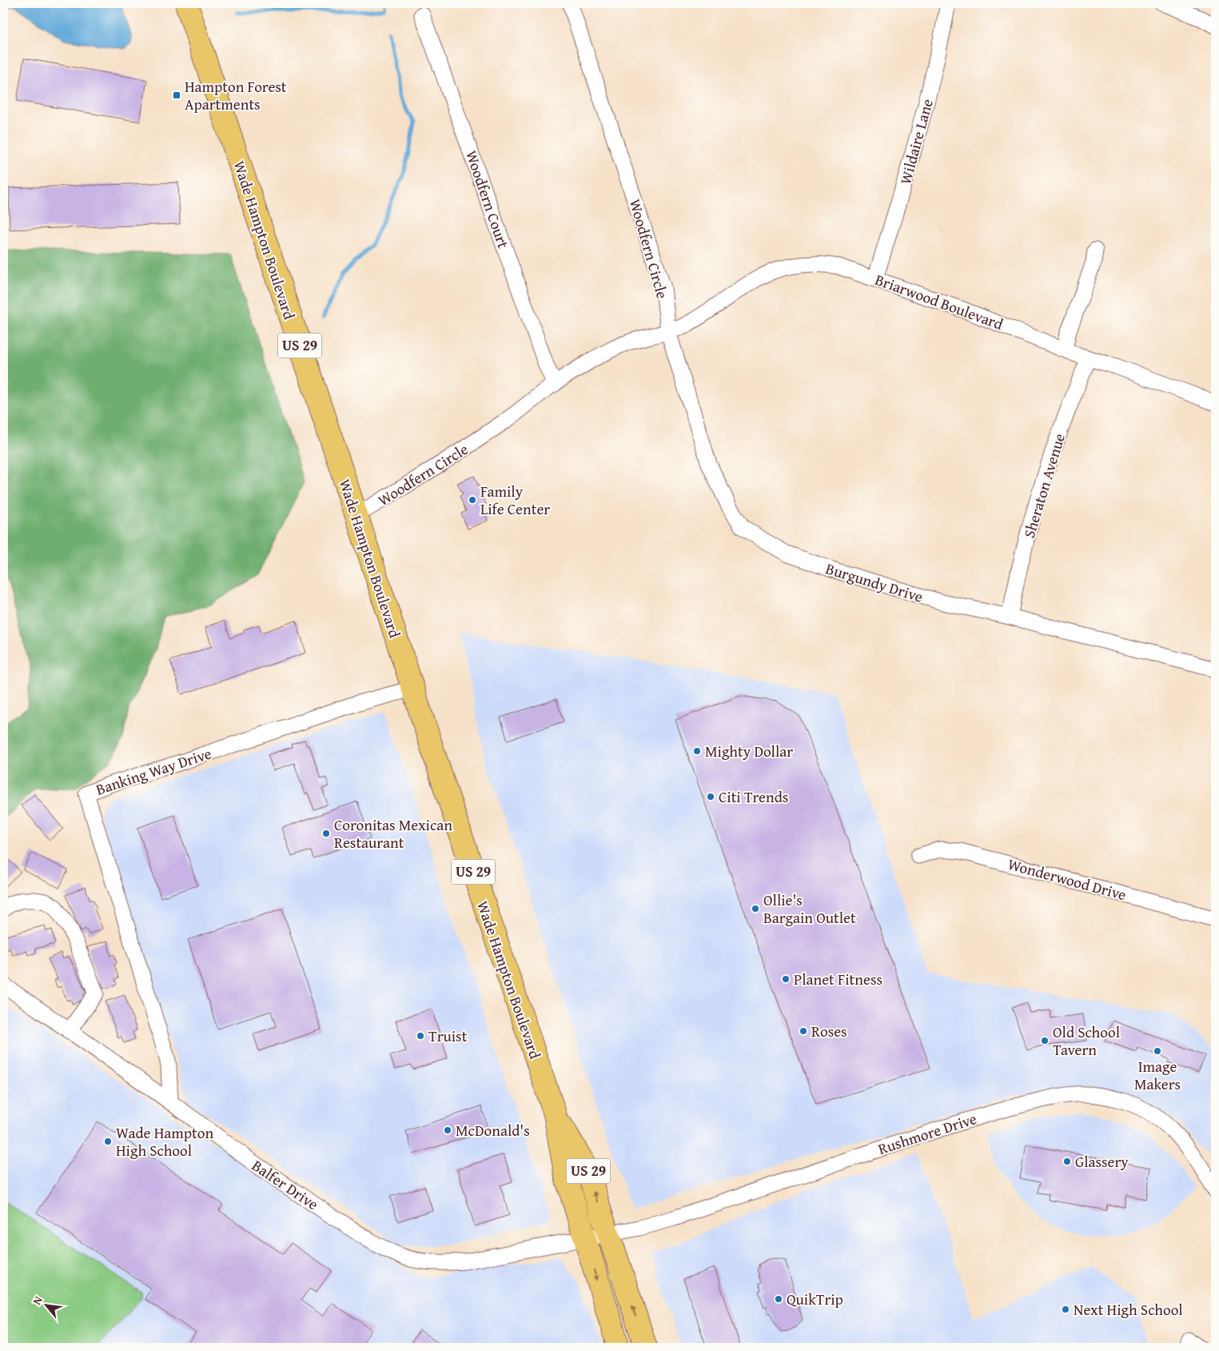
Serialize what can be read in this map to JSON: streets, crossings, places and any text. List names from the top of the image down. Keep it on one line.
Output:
{"streets":{"main road":["Wade Hampton Boulevard","US 29"],"street":["Wildaire Lane","Woodfern Court","Woodfern Circle","Briarwood Boulevard","Sheraton Avenue","Burgundy Drive","Banking Way Drive","Wonderwood Drive","Rushmore Drive","Balfer Drive"]},"crossings":[["Wildaire Lane","Briarwood Boulevard"],["Woodfern Court","Woodfern Circle"],["Wade Hampton Boulevard","Woodfern Circle"],["Wade Hampton Boulevard","Banking Way Drive"],["Wade Hampton Boulevard","Rushmore Drive"],["Wade Hampton Boulevard","Balfer Drive"],["Woodfern Circle","Briarwood Boulevard"],["Woodfern Circle","Burgundy Drive"],["Briarwood Boulevard","Sheraton Avenue"],["Briarwood Boulevard","Burgundy Drive"],["Sheraton Avenue","Burgundy Drive"],["Banking Way Drive","Balfer Drive"],["Rushmore Drive","Balfer Drive"]],"places":{"transit":["Hampton Forest Apartments"],"other":["Family Life Center","Mighty Dollar","Citi Trends","Coronitas Mexican Restaurant","Ollie's Bargain Outlet","Planet Fitness","Roses","Truist","Old School Tavern","Image Makers","McDonald's","Wade Hampton High School","Glassery","QuikTrip","Next High School"]},"north":"top left"}
